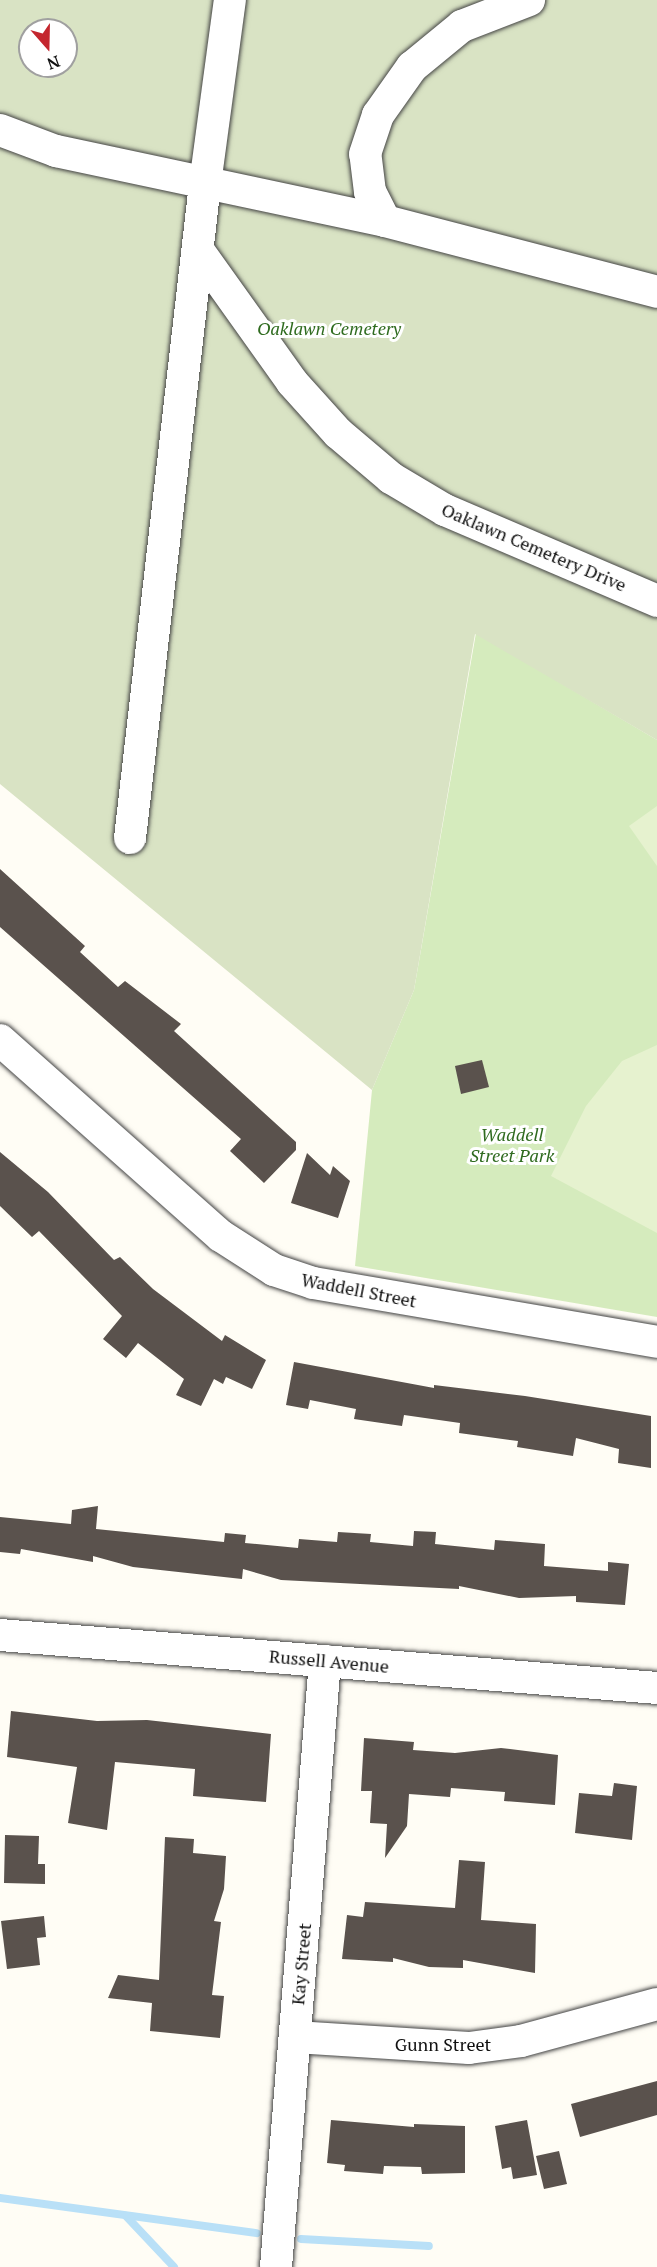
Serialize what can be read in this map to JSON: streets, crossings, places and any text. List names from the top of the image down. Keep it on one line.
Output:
{"streets":{"street":["Oaklawn Cemetery Drive","Waddell Street","Russell Avenue","Kay Street","Gunn Street"]},"crossings":[["Russell Avenue","Kay Street"],["Kay Street","Gunn Street"]],"parks":["Oaklawn Cemetery","Waddell Street Park"],"north":"bottom"}
